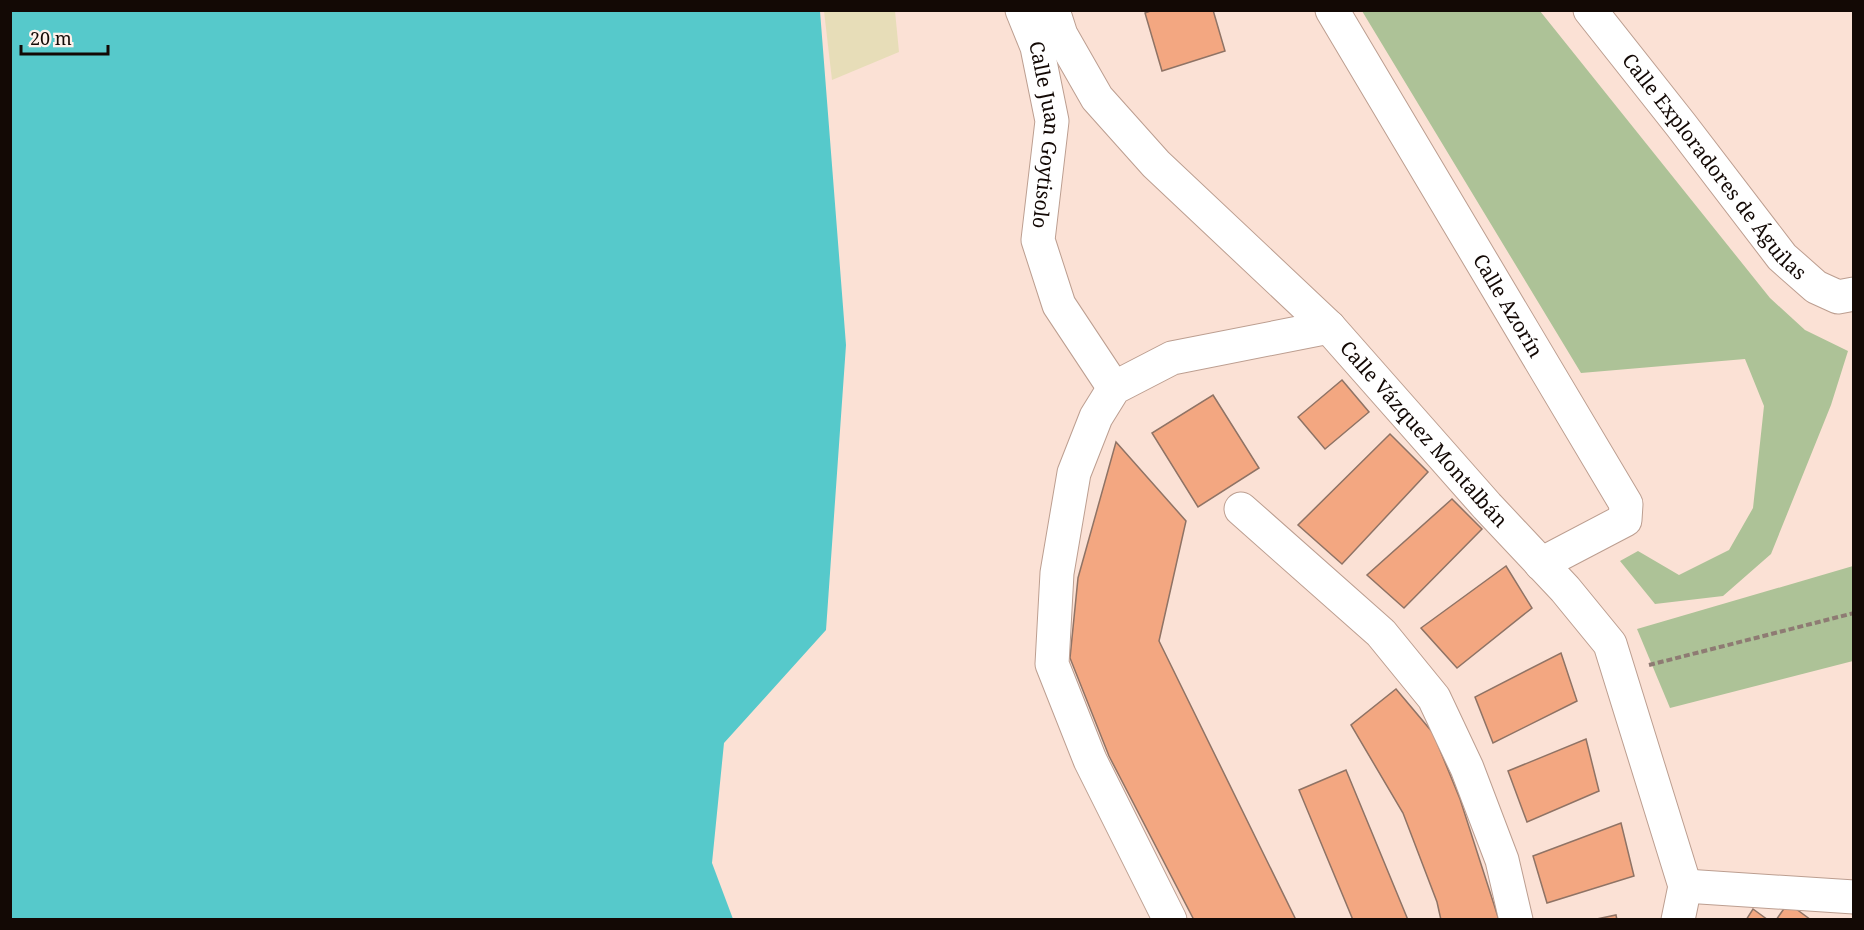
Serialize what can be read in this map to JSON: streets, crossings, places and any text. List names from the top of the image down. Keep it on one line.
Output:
{"streets":{"street":["Calle Juan Goytisolo","Calle Exploradores de Águilas","Calle Azorín","Calle Vázquez Montalbán"]},"crossings":[["Calle Azorín","Calle Vázquez Montalbán"]],"scale_bar":"20 m"}
